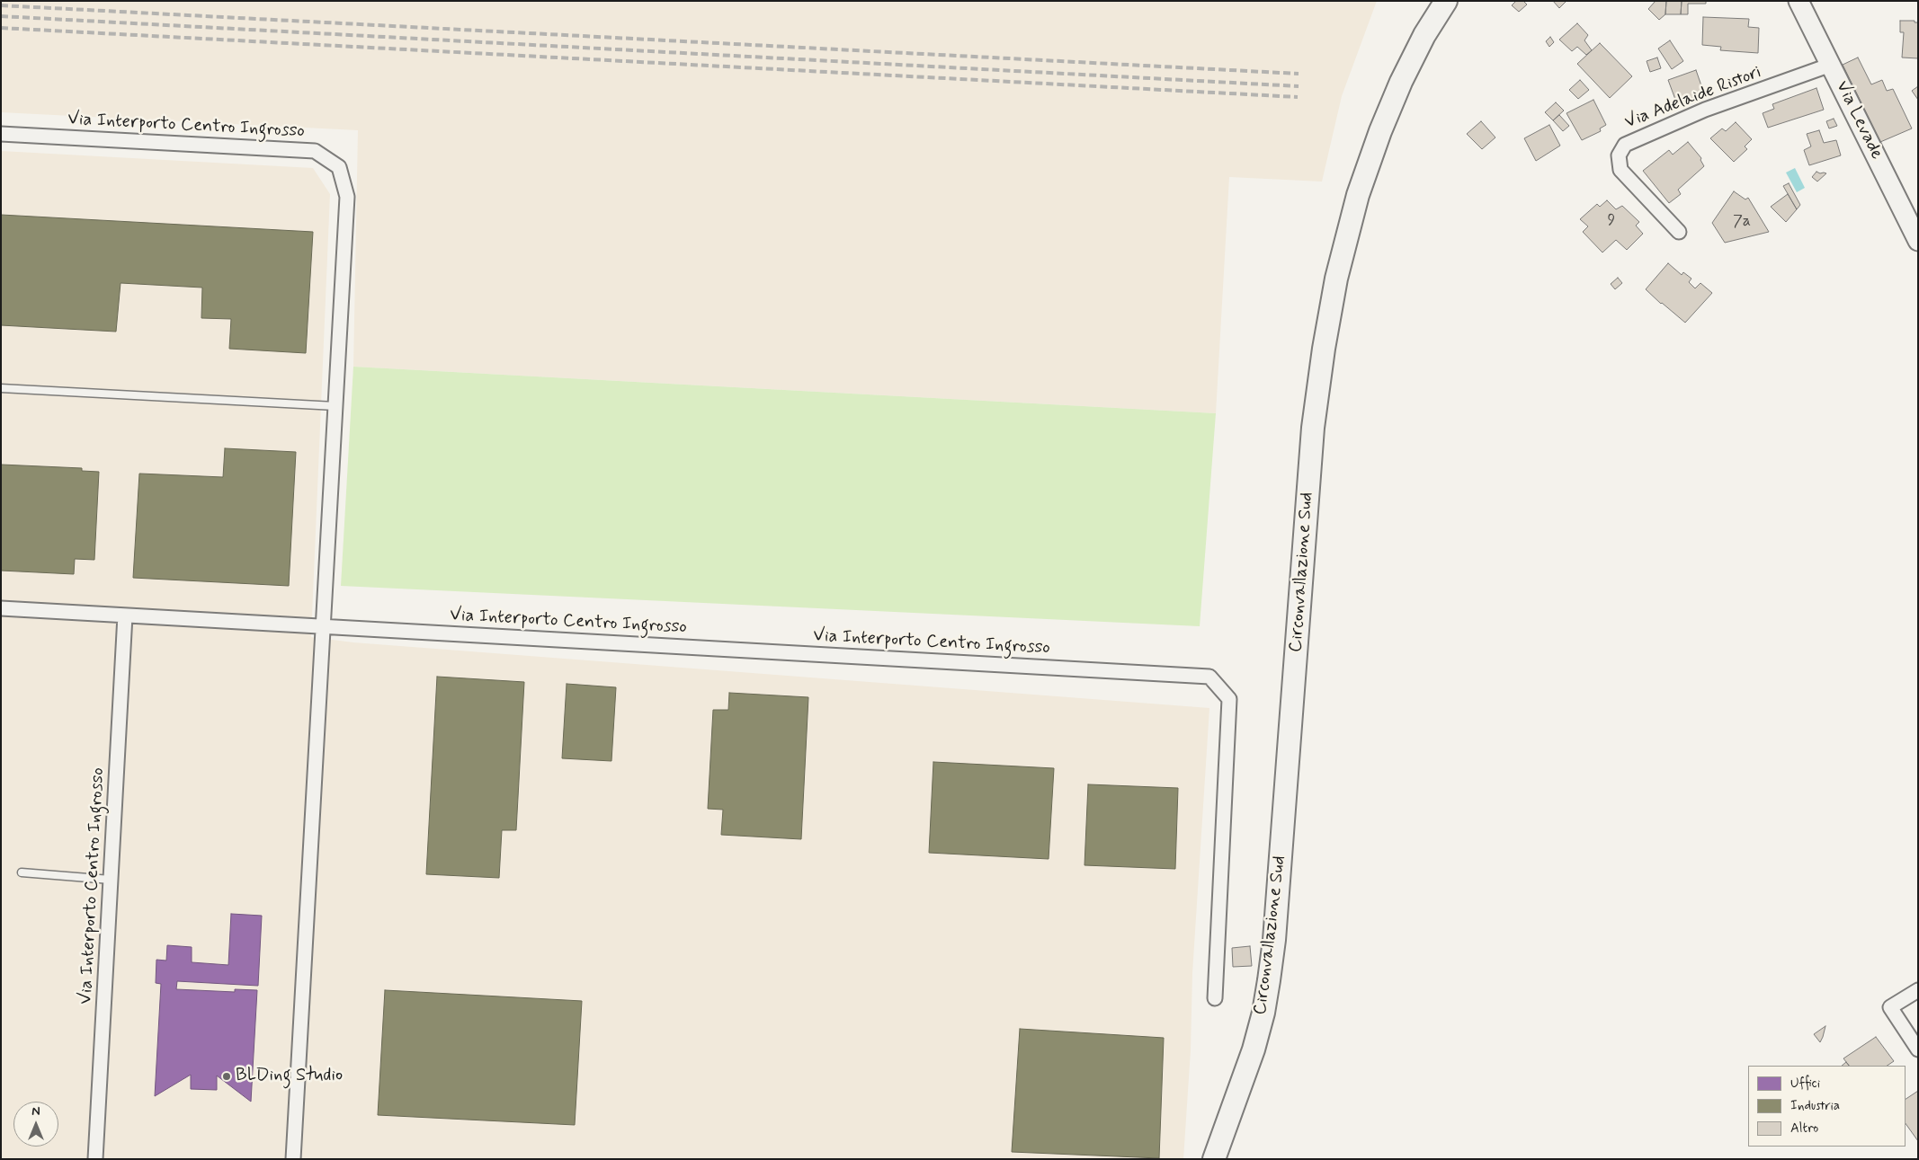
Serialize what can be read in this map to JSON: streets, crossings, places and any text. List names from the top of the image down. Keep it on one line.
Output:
{"streets":{"main road":["Circonvallazione Sud"],"street":["Via Adelaide Ristori","Via Levade","Via Interporto Centro Ingrosso"]},"crossings":[["Via Adelaide Ristori","Via Levade"]],"places":["BLDing Studio"],"house_numbers":["9","7a"],"legend":["Uffici","Industria","Altro"],"north":"top"}
